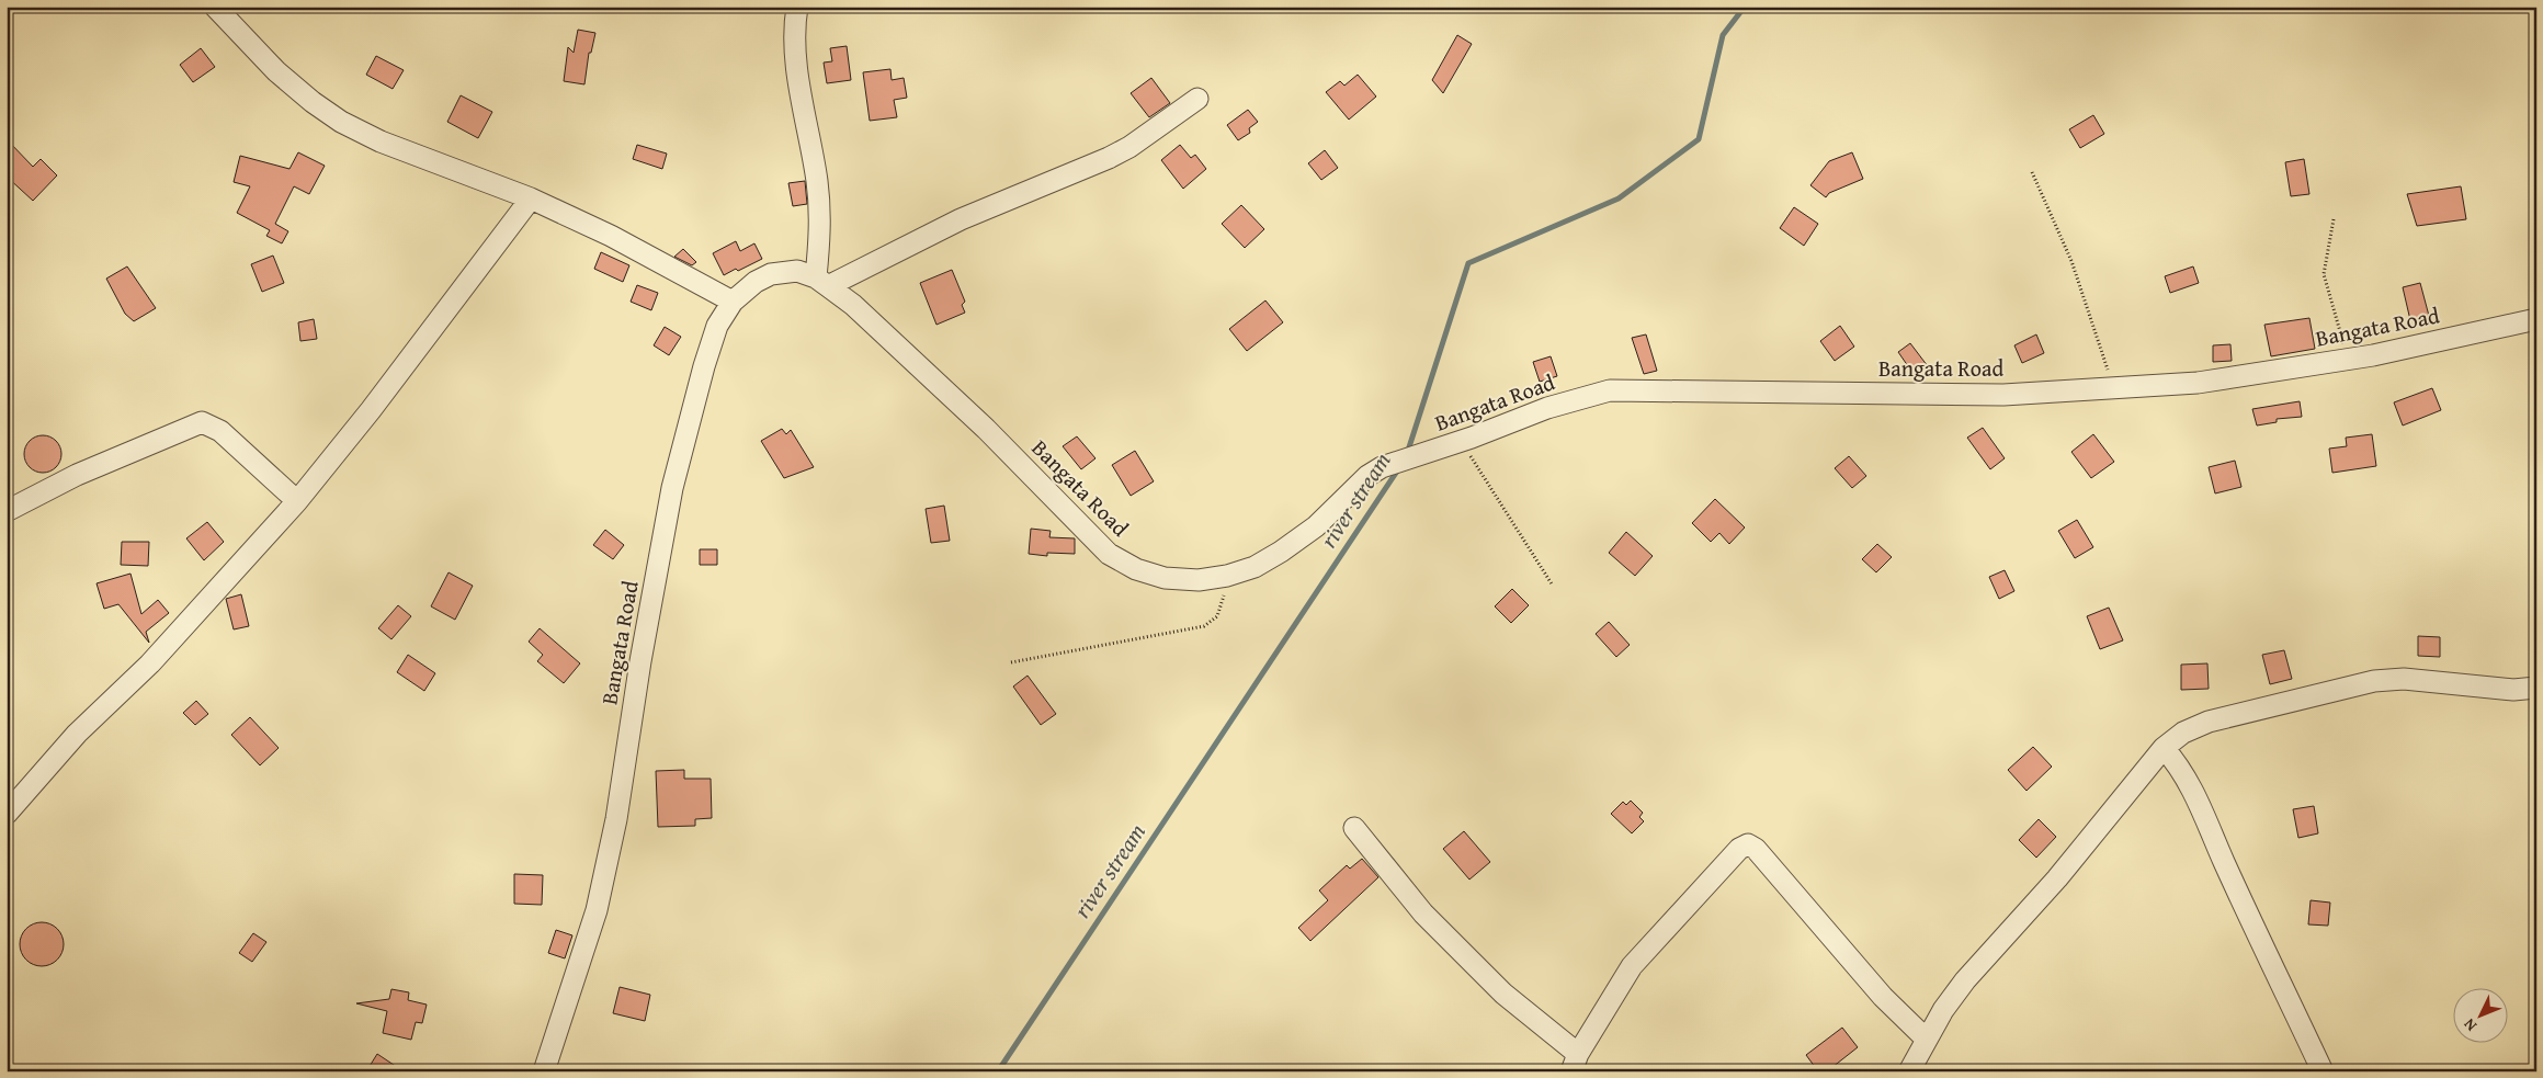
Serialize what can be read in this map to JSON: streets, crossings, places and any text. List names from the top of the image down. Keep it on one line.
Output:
{"streets":{"street":["Bangata Road"]},"water":["river stream"],"north":"bottom left"}
